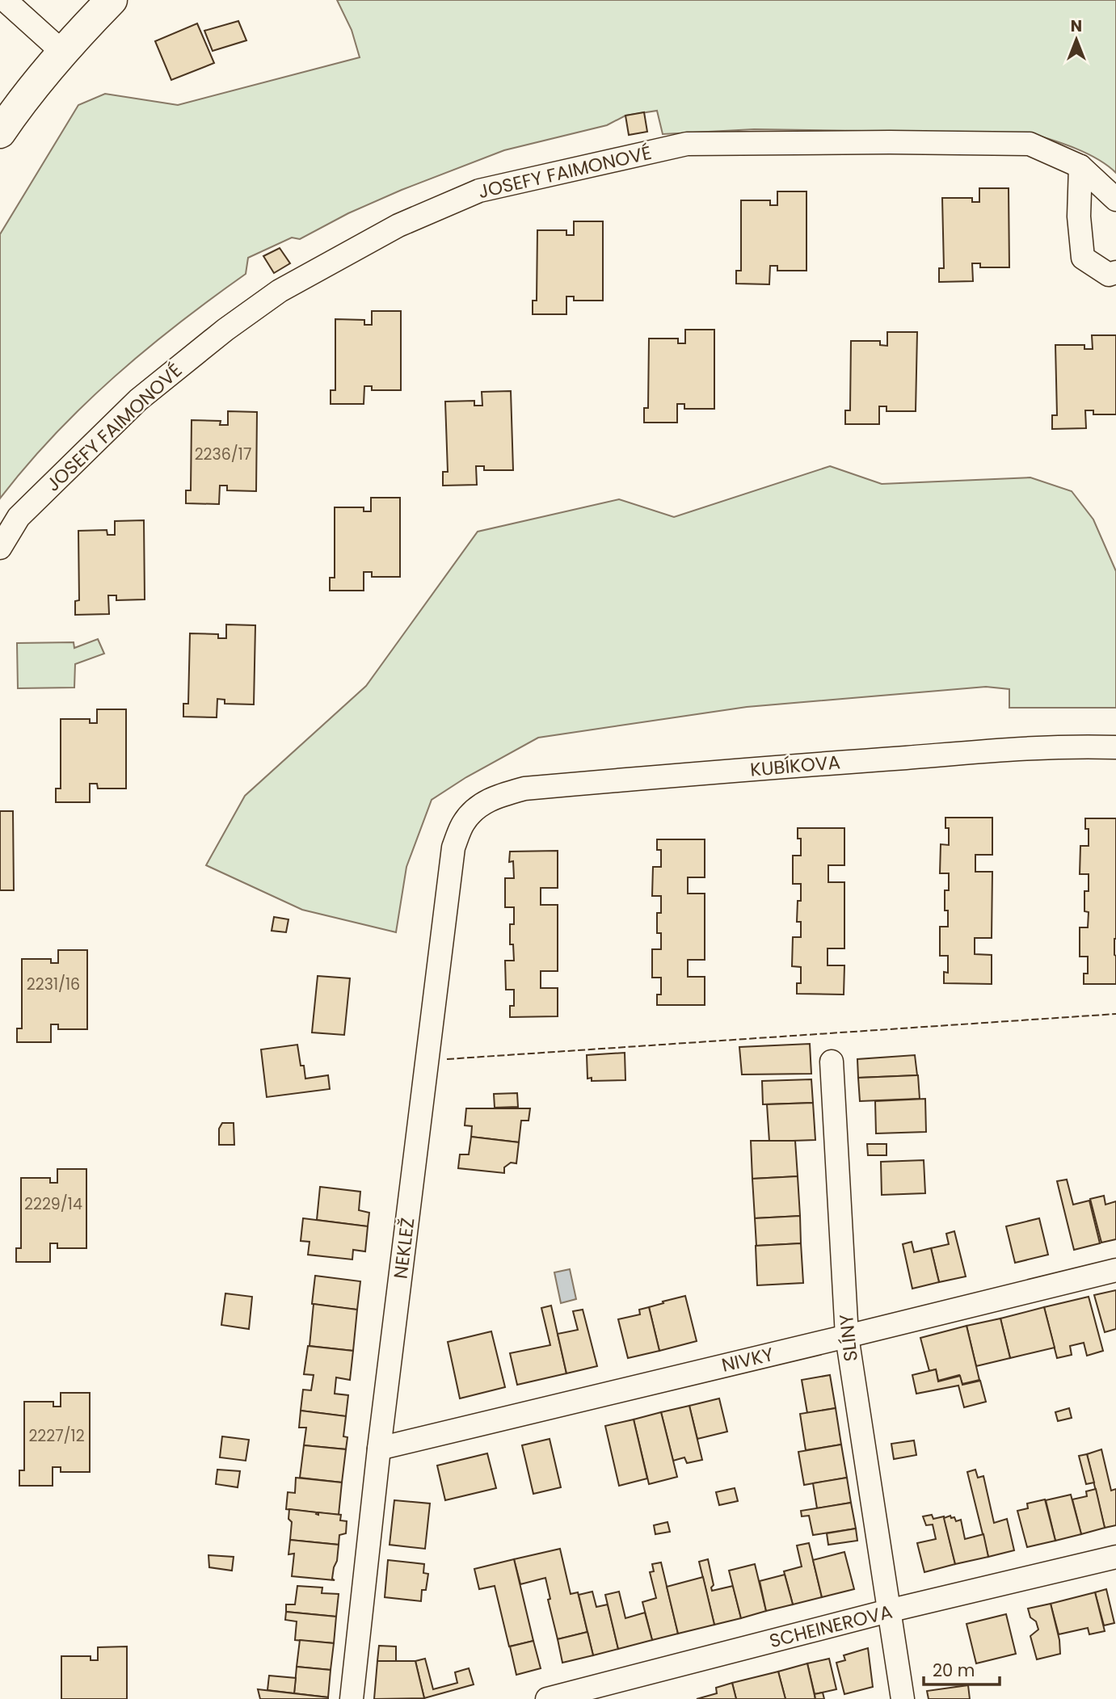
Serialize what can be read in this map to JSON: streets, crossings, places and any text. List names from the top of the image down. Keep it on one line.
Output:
{"streets":{"street":["JOSEFY FAIMONOVÉ","KUBÍKOVA","NEKLEŽ","SLÍNY","NIVKY","SCHEINEROVA"]},"crossings":[["KUBÍKOVA","NEKLEŽ"],["NEKLEŽ","NIVKY"],["SLÍNY","NIVKY"],["SLÍNY","SCHEINEROVA"]],"house_numbers":["2236/17","2231/16","2229/14","2227/12"],"scale_bar":"20 m","north":"top"}
